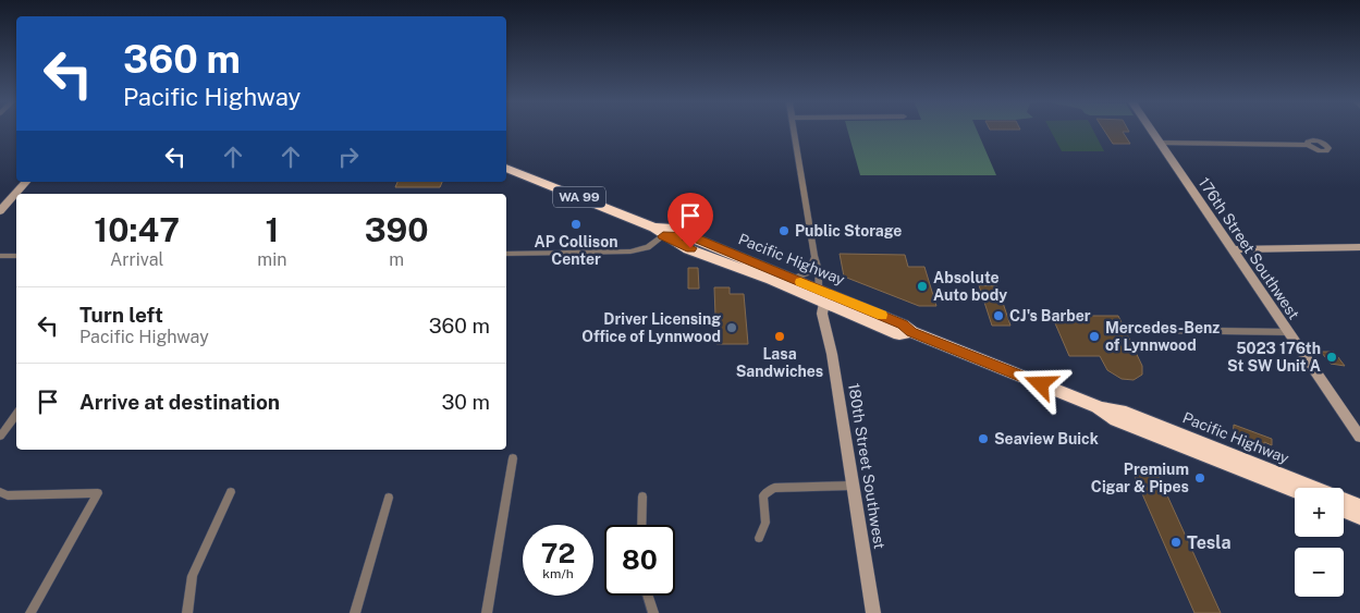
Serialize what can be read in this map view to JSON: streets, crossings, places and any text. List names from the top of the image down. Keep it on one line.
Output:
{"streets":{"highway":["WA 99","Pacific Highway"],"street":["176th Street Southwest","180th Street Southwest"]},"crossings":[["Pacific Highway","180th Street Southwest"]],"places":["AP Collison Center","Public Storage","Absolute Auto body","CJ's Barber","Driver Licensing Office of Lynnwood","Lasa Sandwiches","Mercedes-Benz of Lynnwood","5023 176th St SW Unit A","Seaview Buick","Premium Cigar & Pipes","Tesla"],"page":{"turn":["360 m","Pacific Highway"],"eta":["10:47","Arrival","1","min","390","m"],"list":[{"name":"Turn left","note":"Pacific Highway","value":"360 m"},{"name":"Arrive at destination","value":"30 m"}],"map_buttons":["+","−"],"speed":"72 km/h","limit":"80"}}
